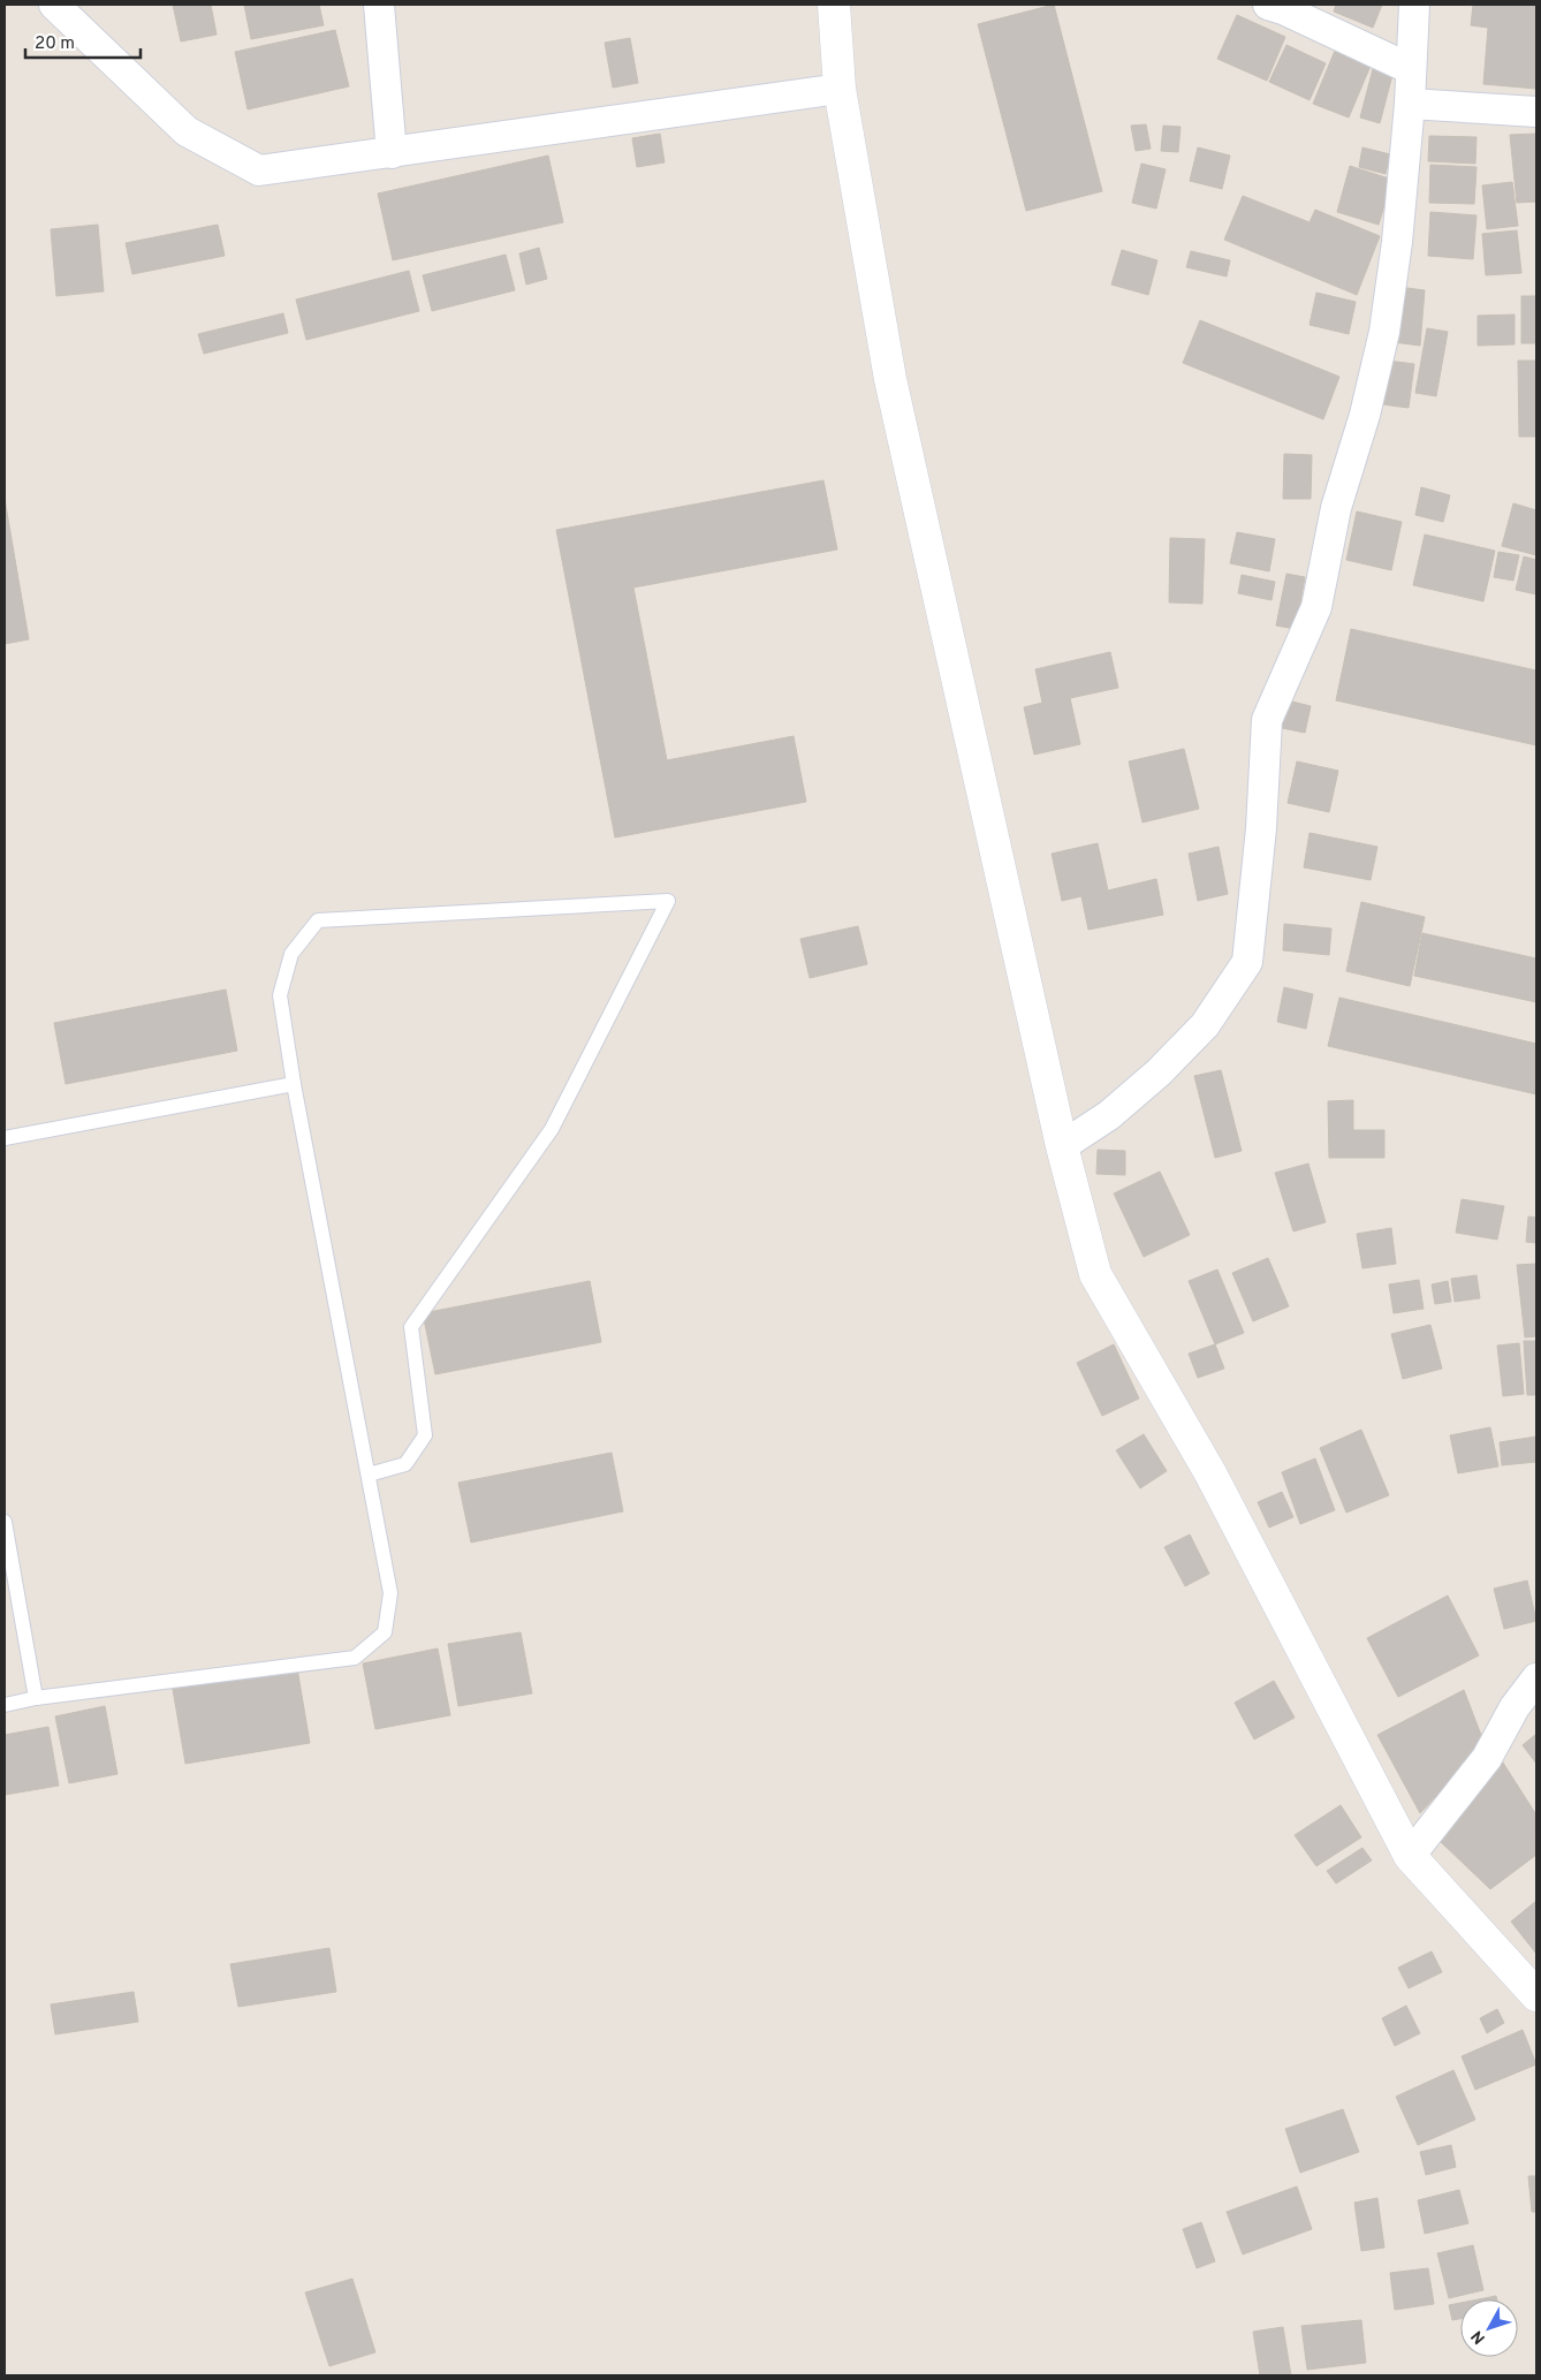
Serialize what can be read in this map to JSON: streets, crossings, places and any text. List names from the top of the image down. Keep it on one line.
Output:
{"scale_bar":"20 m","north":"bottom left"}
